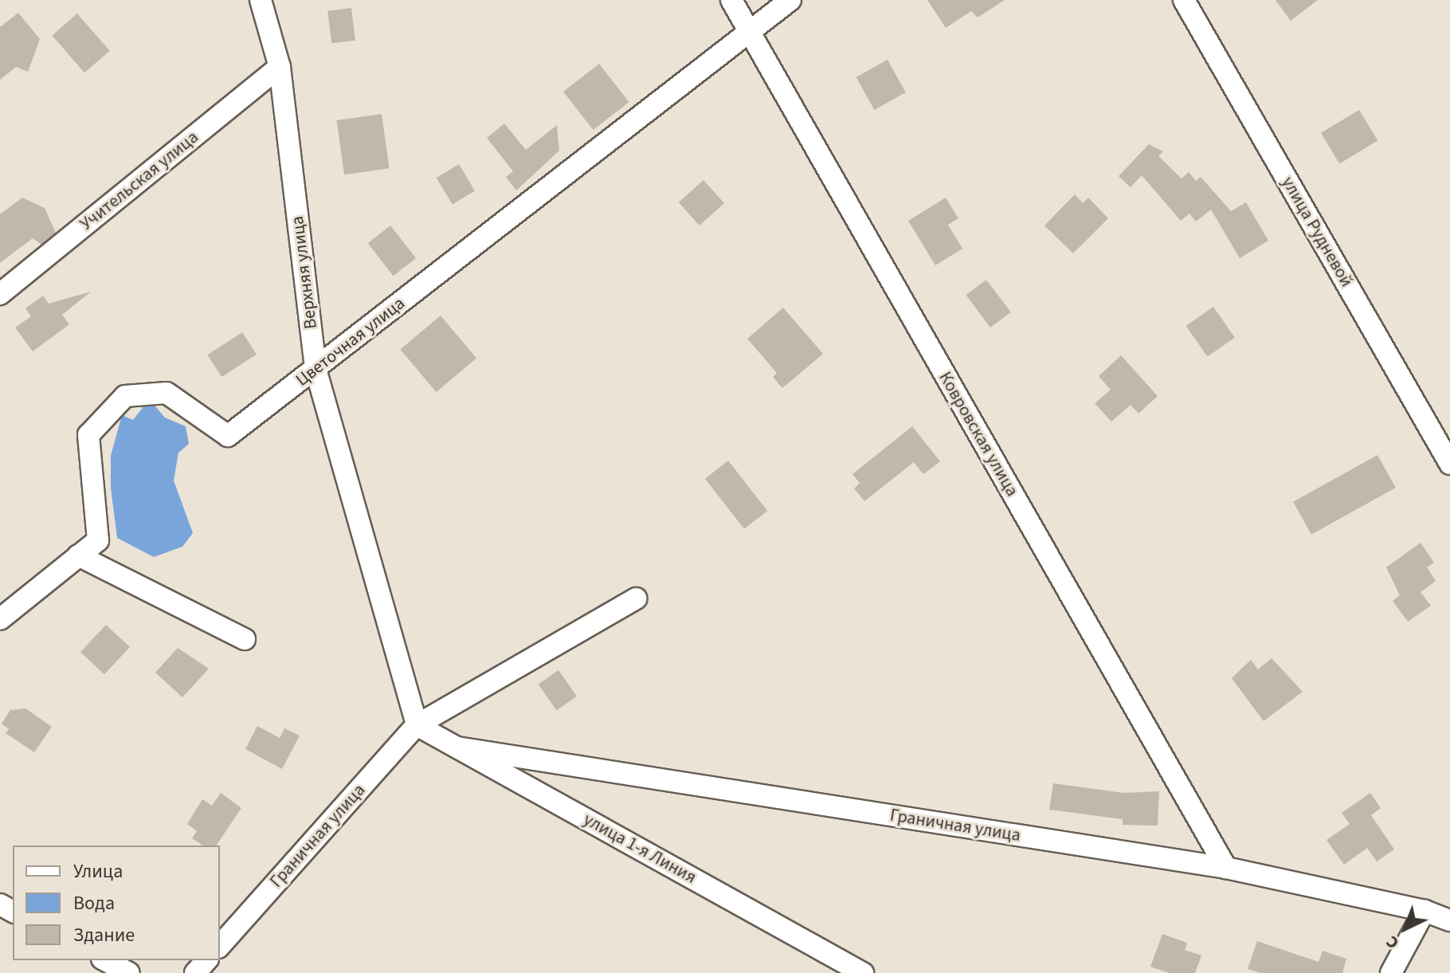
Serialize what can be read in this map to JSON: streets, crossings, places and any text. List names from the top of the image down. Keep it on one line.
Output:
{"streets":{"street":["Учительская улица","улица Рудневой","Верхняя улица","Цветочная улица","Ковровская улица","Граничная улица","улица 1-я Линия"]},"crossings":[["Учительская улица","Верхняя улица"],["Верхняя улица","Цветочная улица"],["Верхняя улица","Граничная улица"],["Верхняя улица","улица 1-я Линия"],["Цветочная улица","Ковровская улица"],["Ковровская улица","Граничная улица"],["Граничная улица","улица 1-я Линия"]],"legend":["Улица","Вода","Здание"],"north":"bottom left"}
